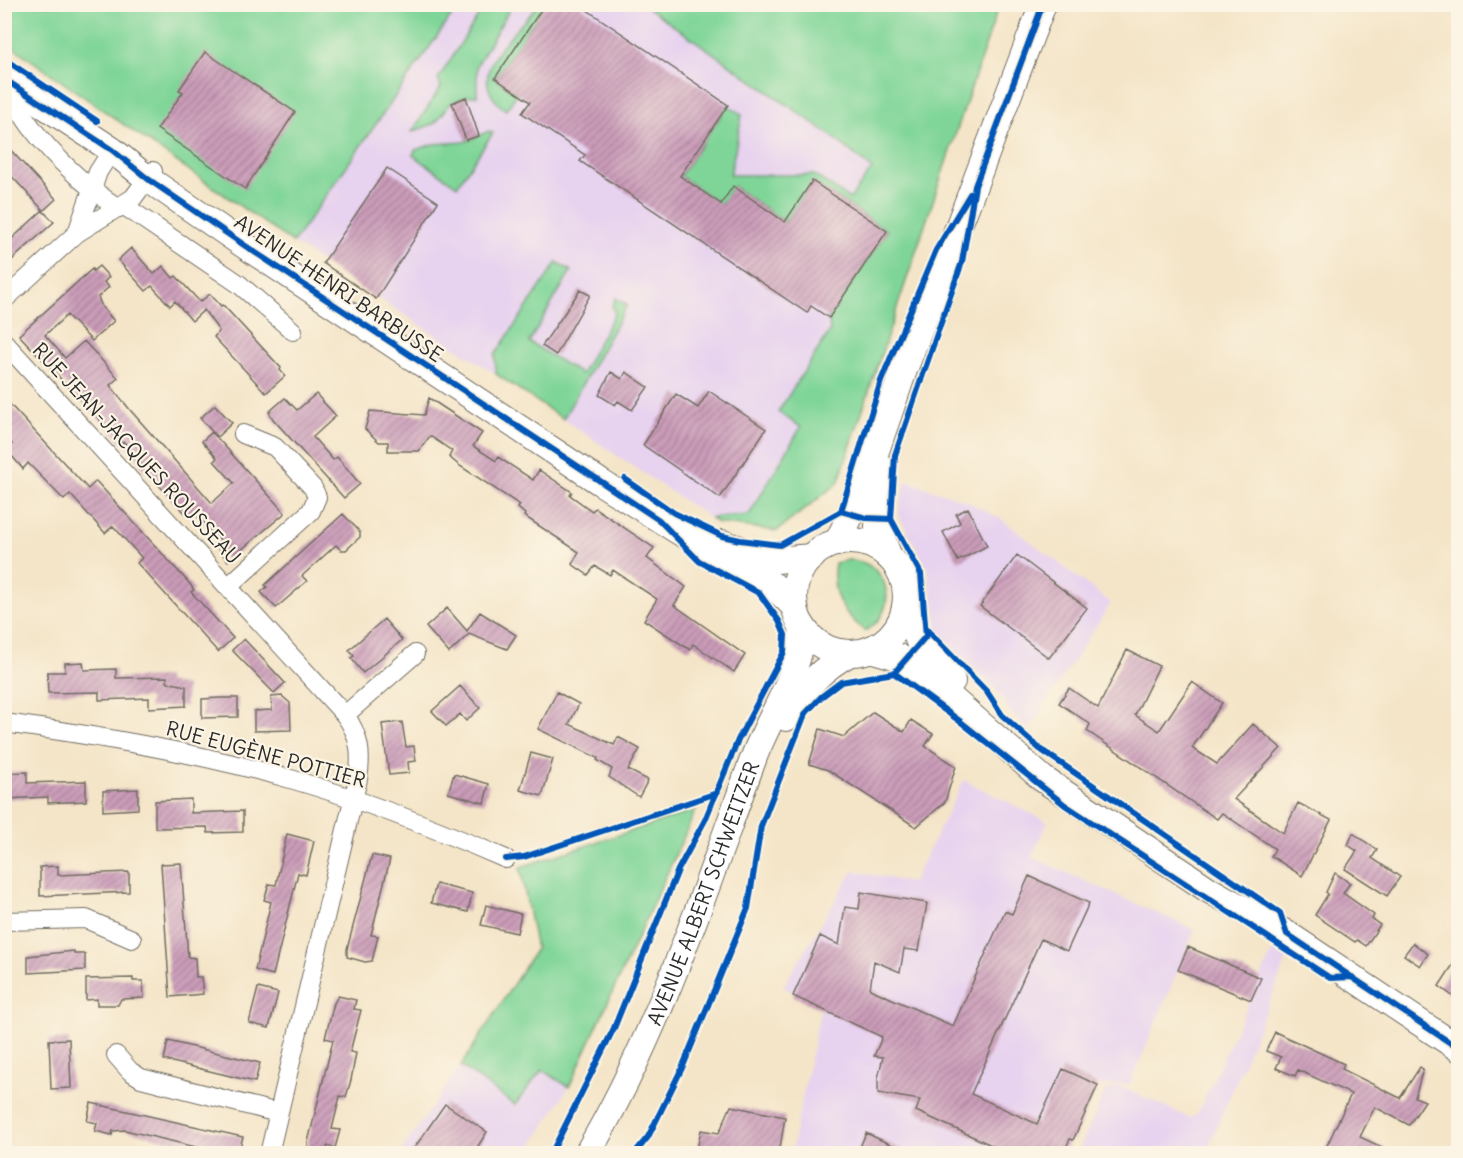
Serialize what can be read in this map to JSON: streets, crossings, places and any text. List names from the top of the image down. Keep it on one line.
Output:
{"streets":{"street":["AVENUE HENRI BARBUSSE","RUE JEAN-JACQUES ROUSSEAU","RUE EUGÈNE POTTIER","AVENUE ALBERT SCHWEITZER"]},"crossings":[["AVENUE HENRI BARBUSSE","AVENUE ALBERT SCHWEITZER"]]}
